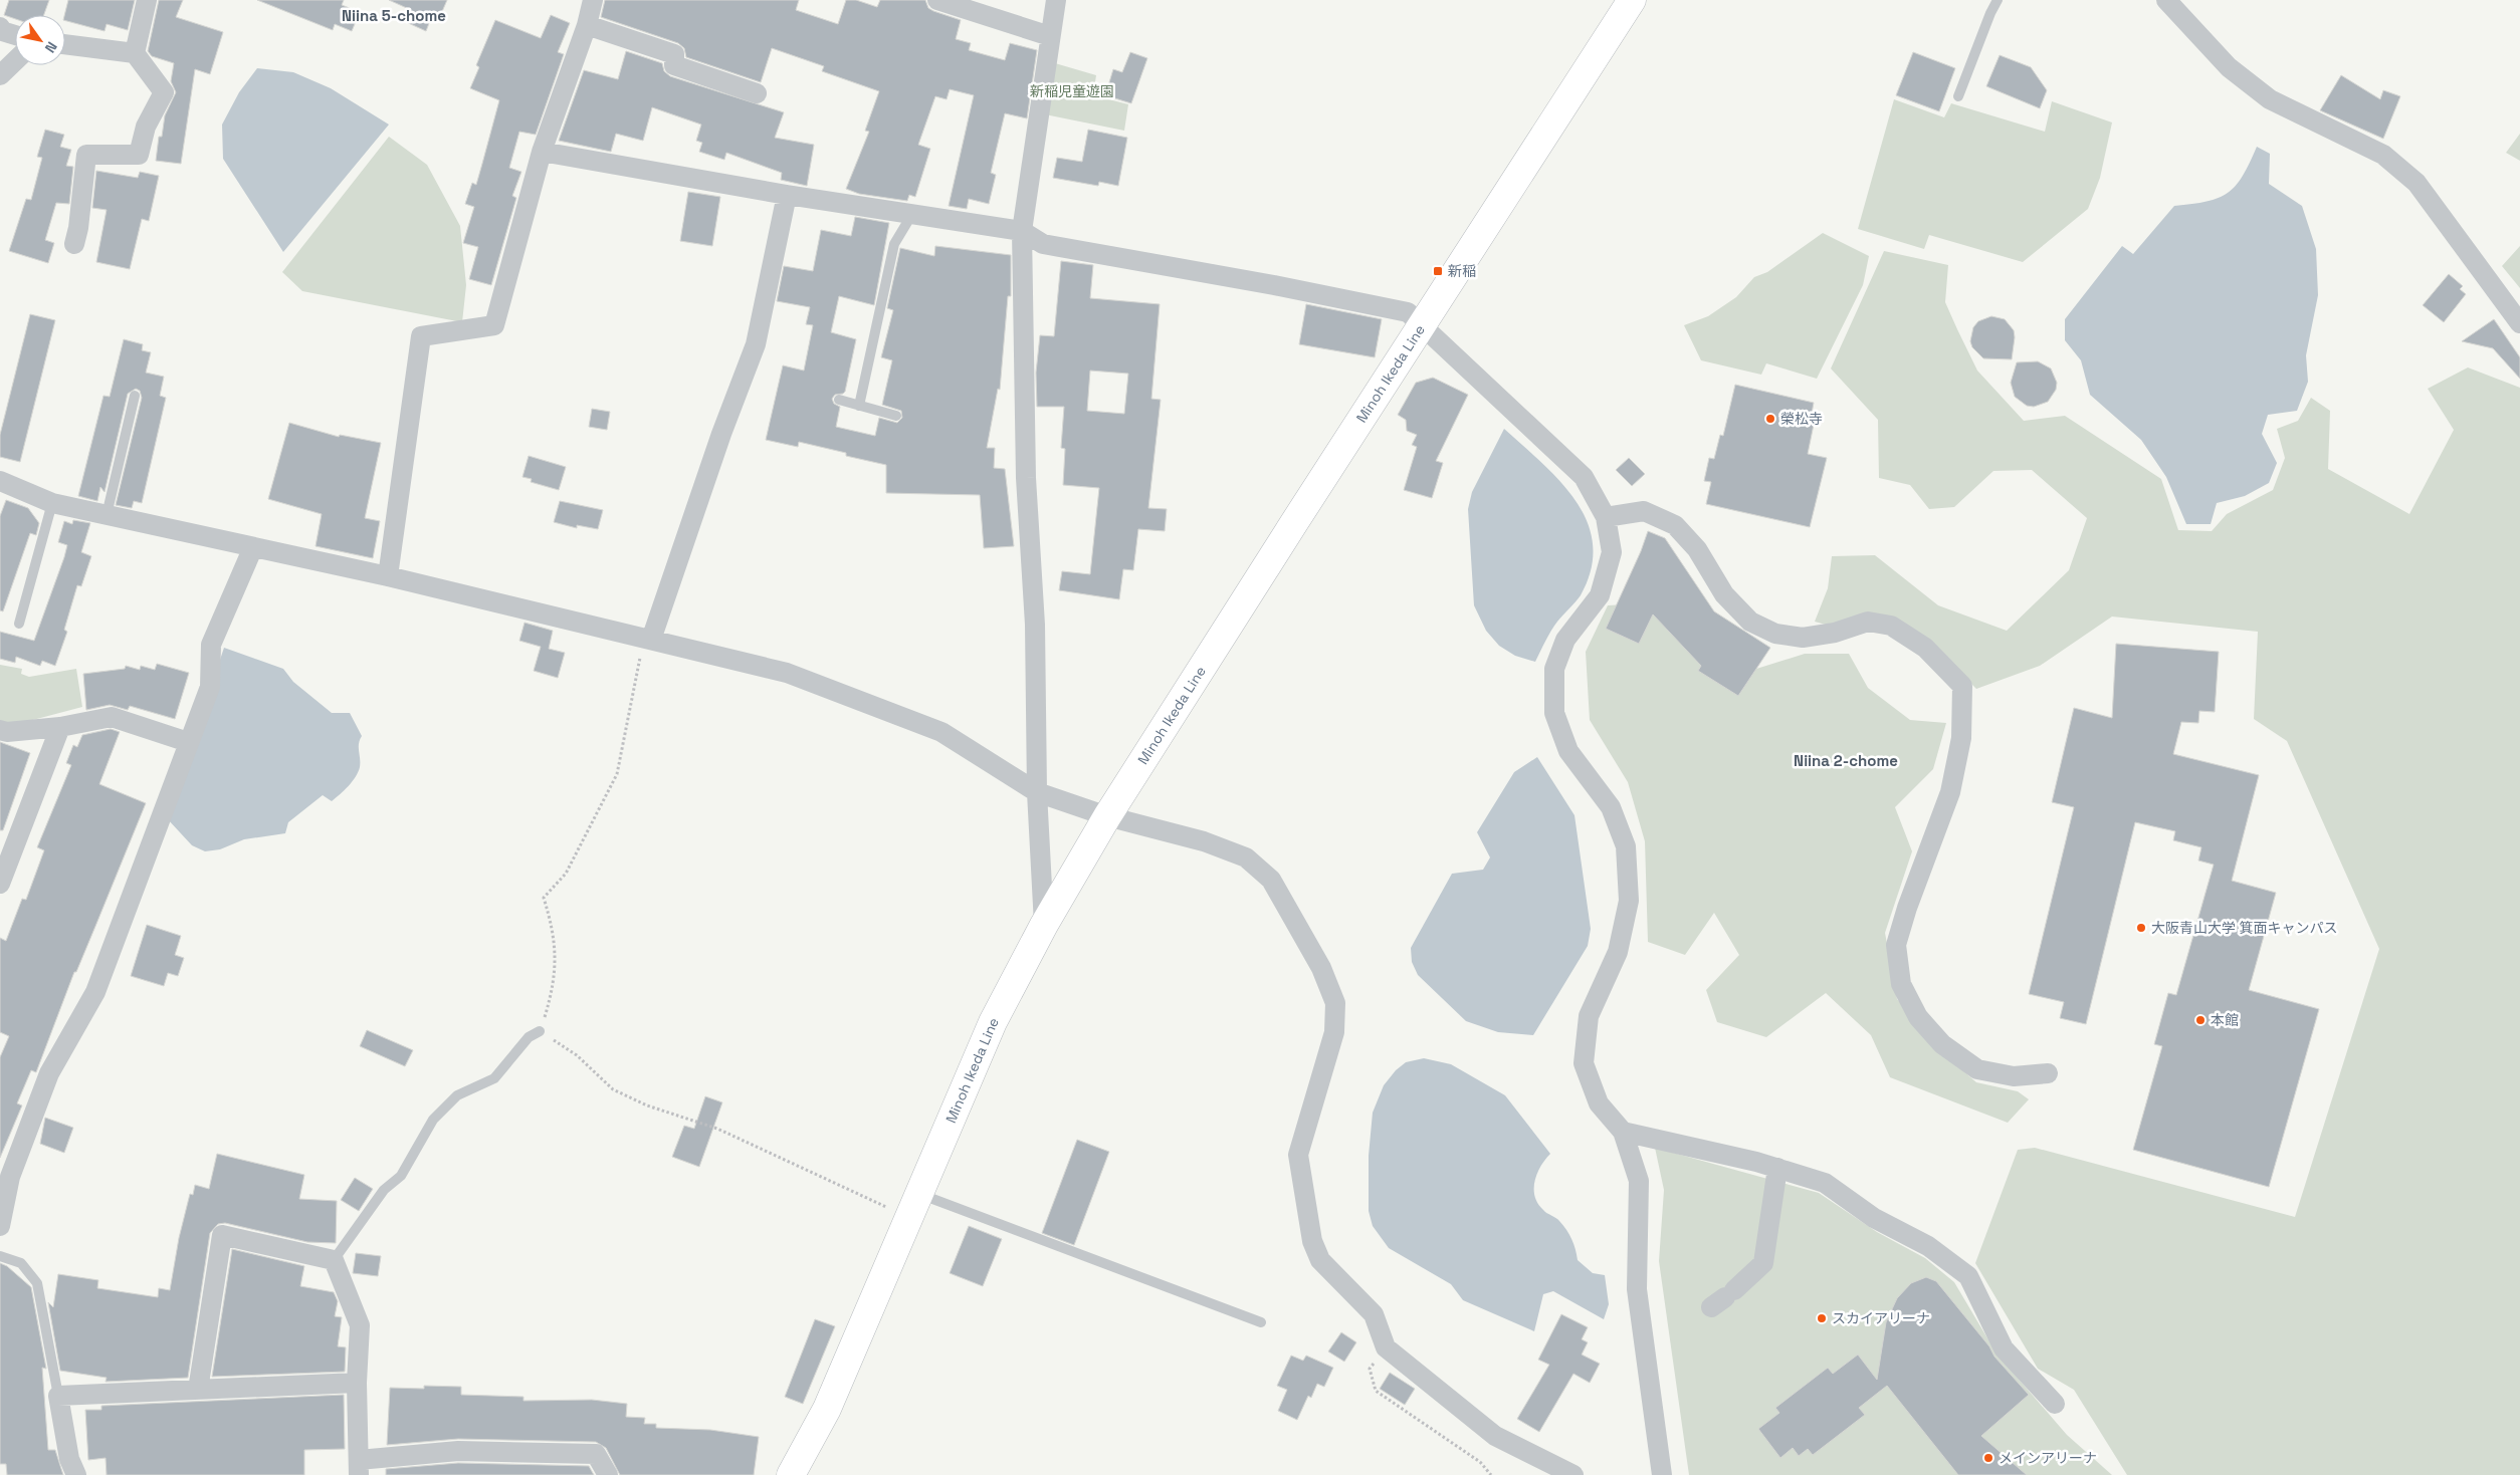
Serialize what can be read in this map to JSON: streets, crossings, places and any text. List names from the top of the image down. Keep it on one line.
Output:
{"streets":{"main road":["Minoh Ikeda Line"]},"districts":["Niina 5-chome","Niina 2-chome"],"parks":["新稲児童遊園"],"places":{"transit":["新稲"],"other":["榮松寺","大阪青山大学 箕面キャンパス","本館","スカイアリーナ","メインアリーナ"]},"north":"bottom right"}
